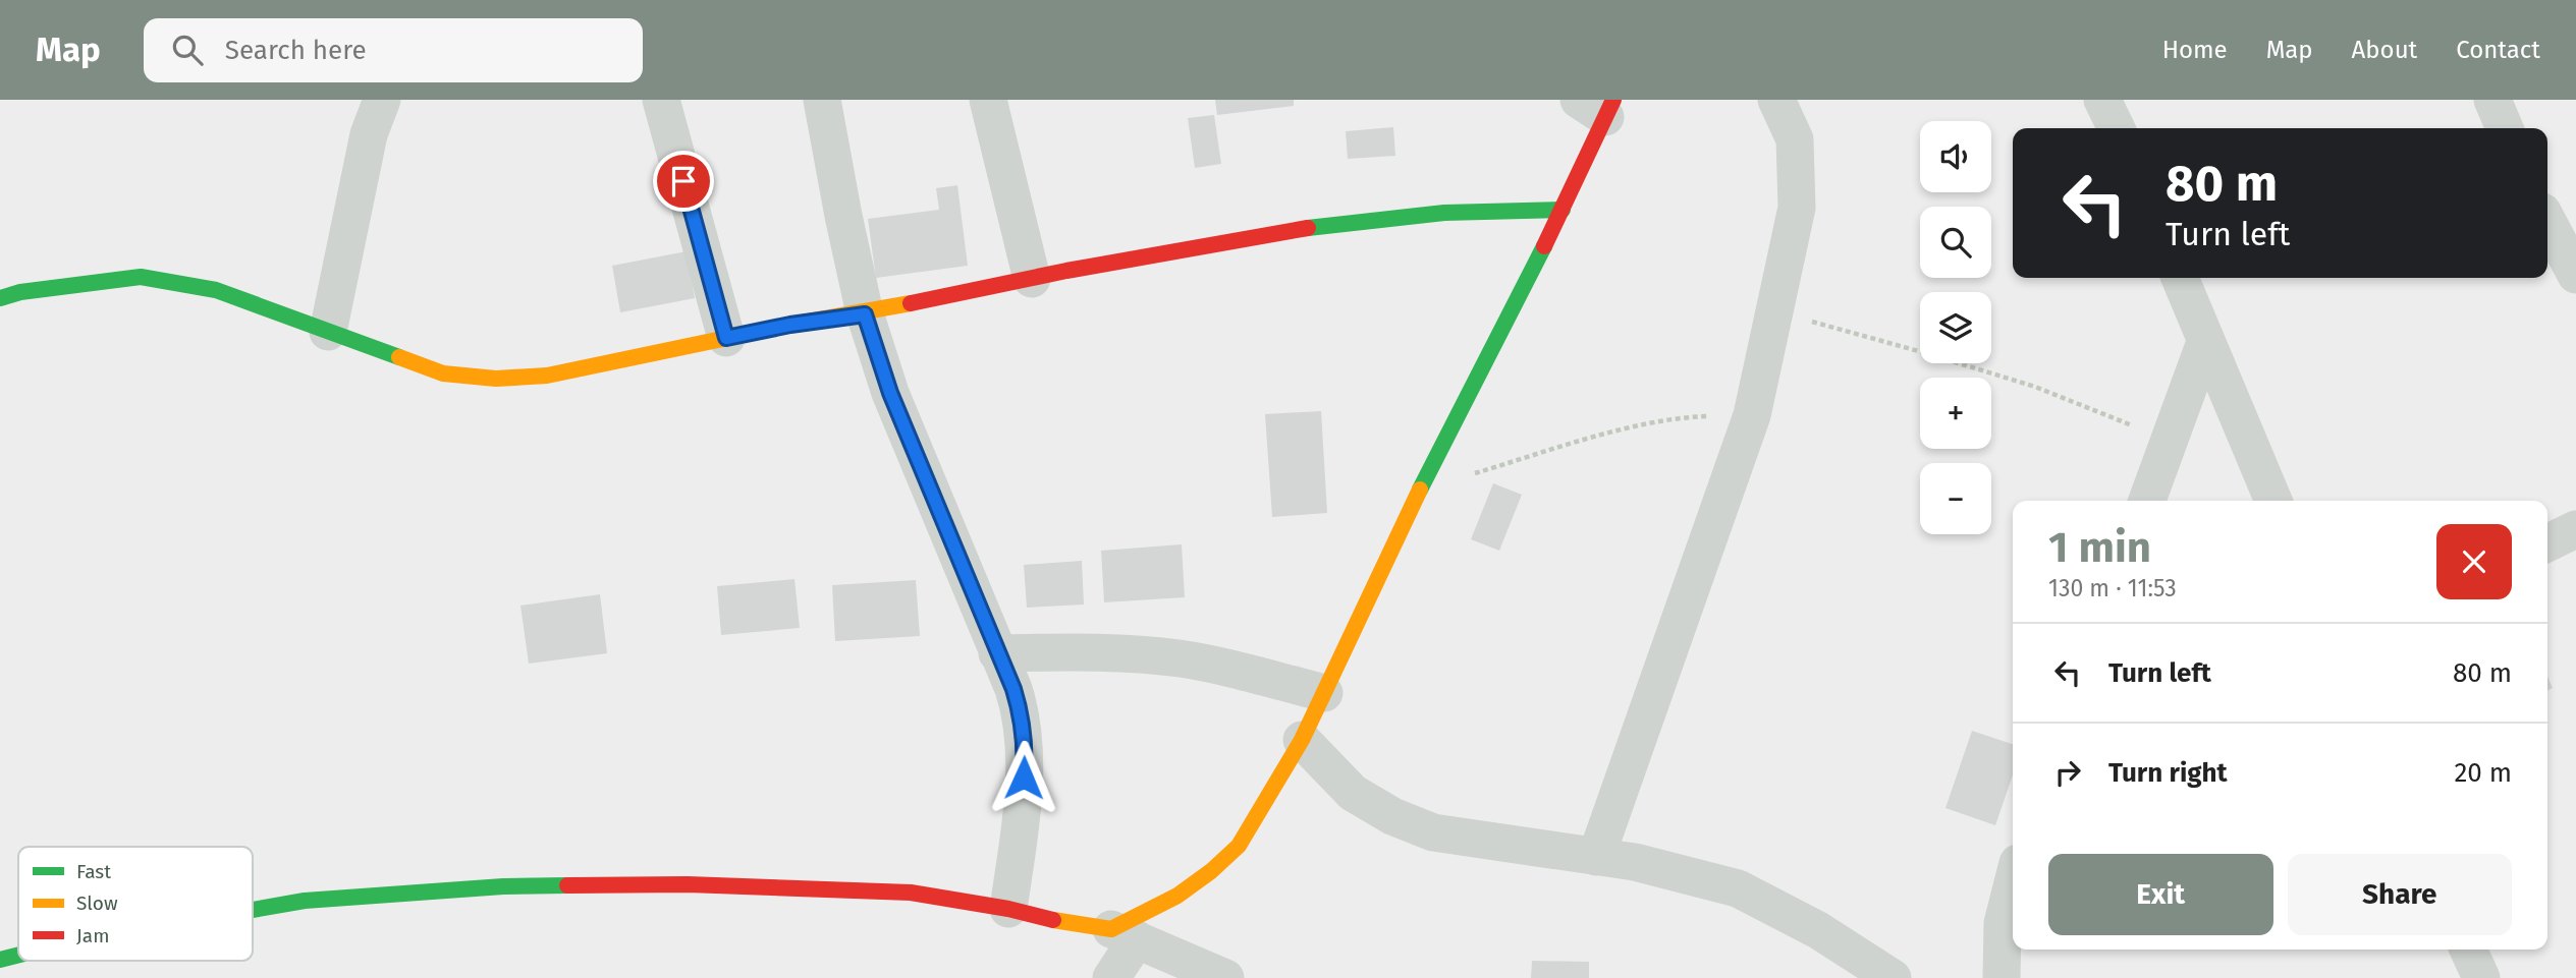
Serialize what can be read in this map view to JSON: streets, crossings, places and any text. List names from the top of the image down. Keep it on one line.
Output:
{"legend":["Fast","Slow","Jam"],"page":{"header":"Map","search":"Search here","nav":["Home","Map","About","Contact"],"map_buttons":["+","−"],"turn":["80 m","Turn left"],"heading":["1 min","130 m · 11:53"],"list":[{"name":"Turn left","value":"80 m"},{"name":"Turn right","value":"20 m"}],"buttons":["Exit","Share"]}}
